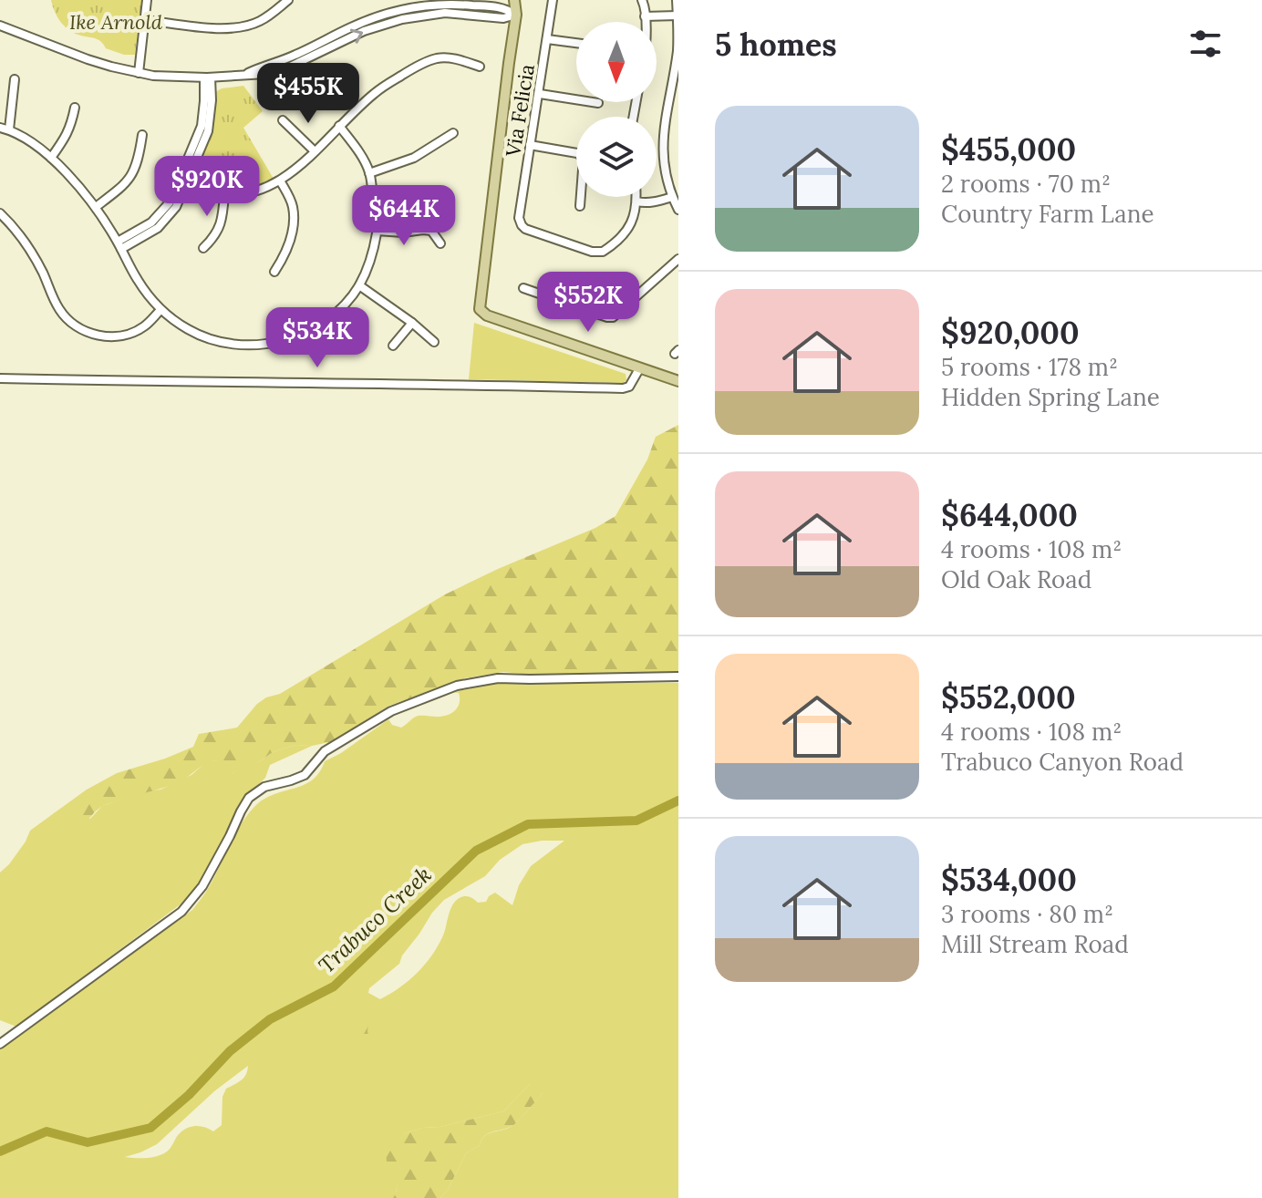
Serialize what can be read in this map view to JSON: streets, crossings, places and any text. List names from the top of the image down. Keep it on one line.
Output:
{"streets":{"street":["Via Felicia"]},"water":["Trabuco Creek"],"parks":["Ike Arnold"],"north":"bottom","page":{"heading":"5 homes","price":["$455K","$920K","$644K","$552K","$534K"],"list":[{"name":"$455,000","note":"2 rooms · 70 m² · Country Farm Lane"},{"name":"$920,000","note":"5 rooms · 178 m² · Hidden Spring Lane"},{"name":"$644,000","note":"4 rooms · 108 m² · Old Oak Road"},{"name":"$552,000","note":"4 rooms · 108 m² · Trabuco Canyon Road"},{"name":"$534,000","note":"3 rooms · 80 m² · Mill Stream Road"}]}}
